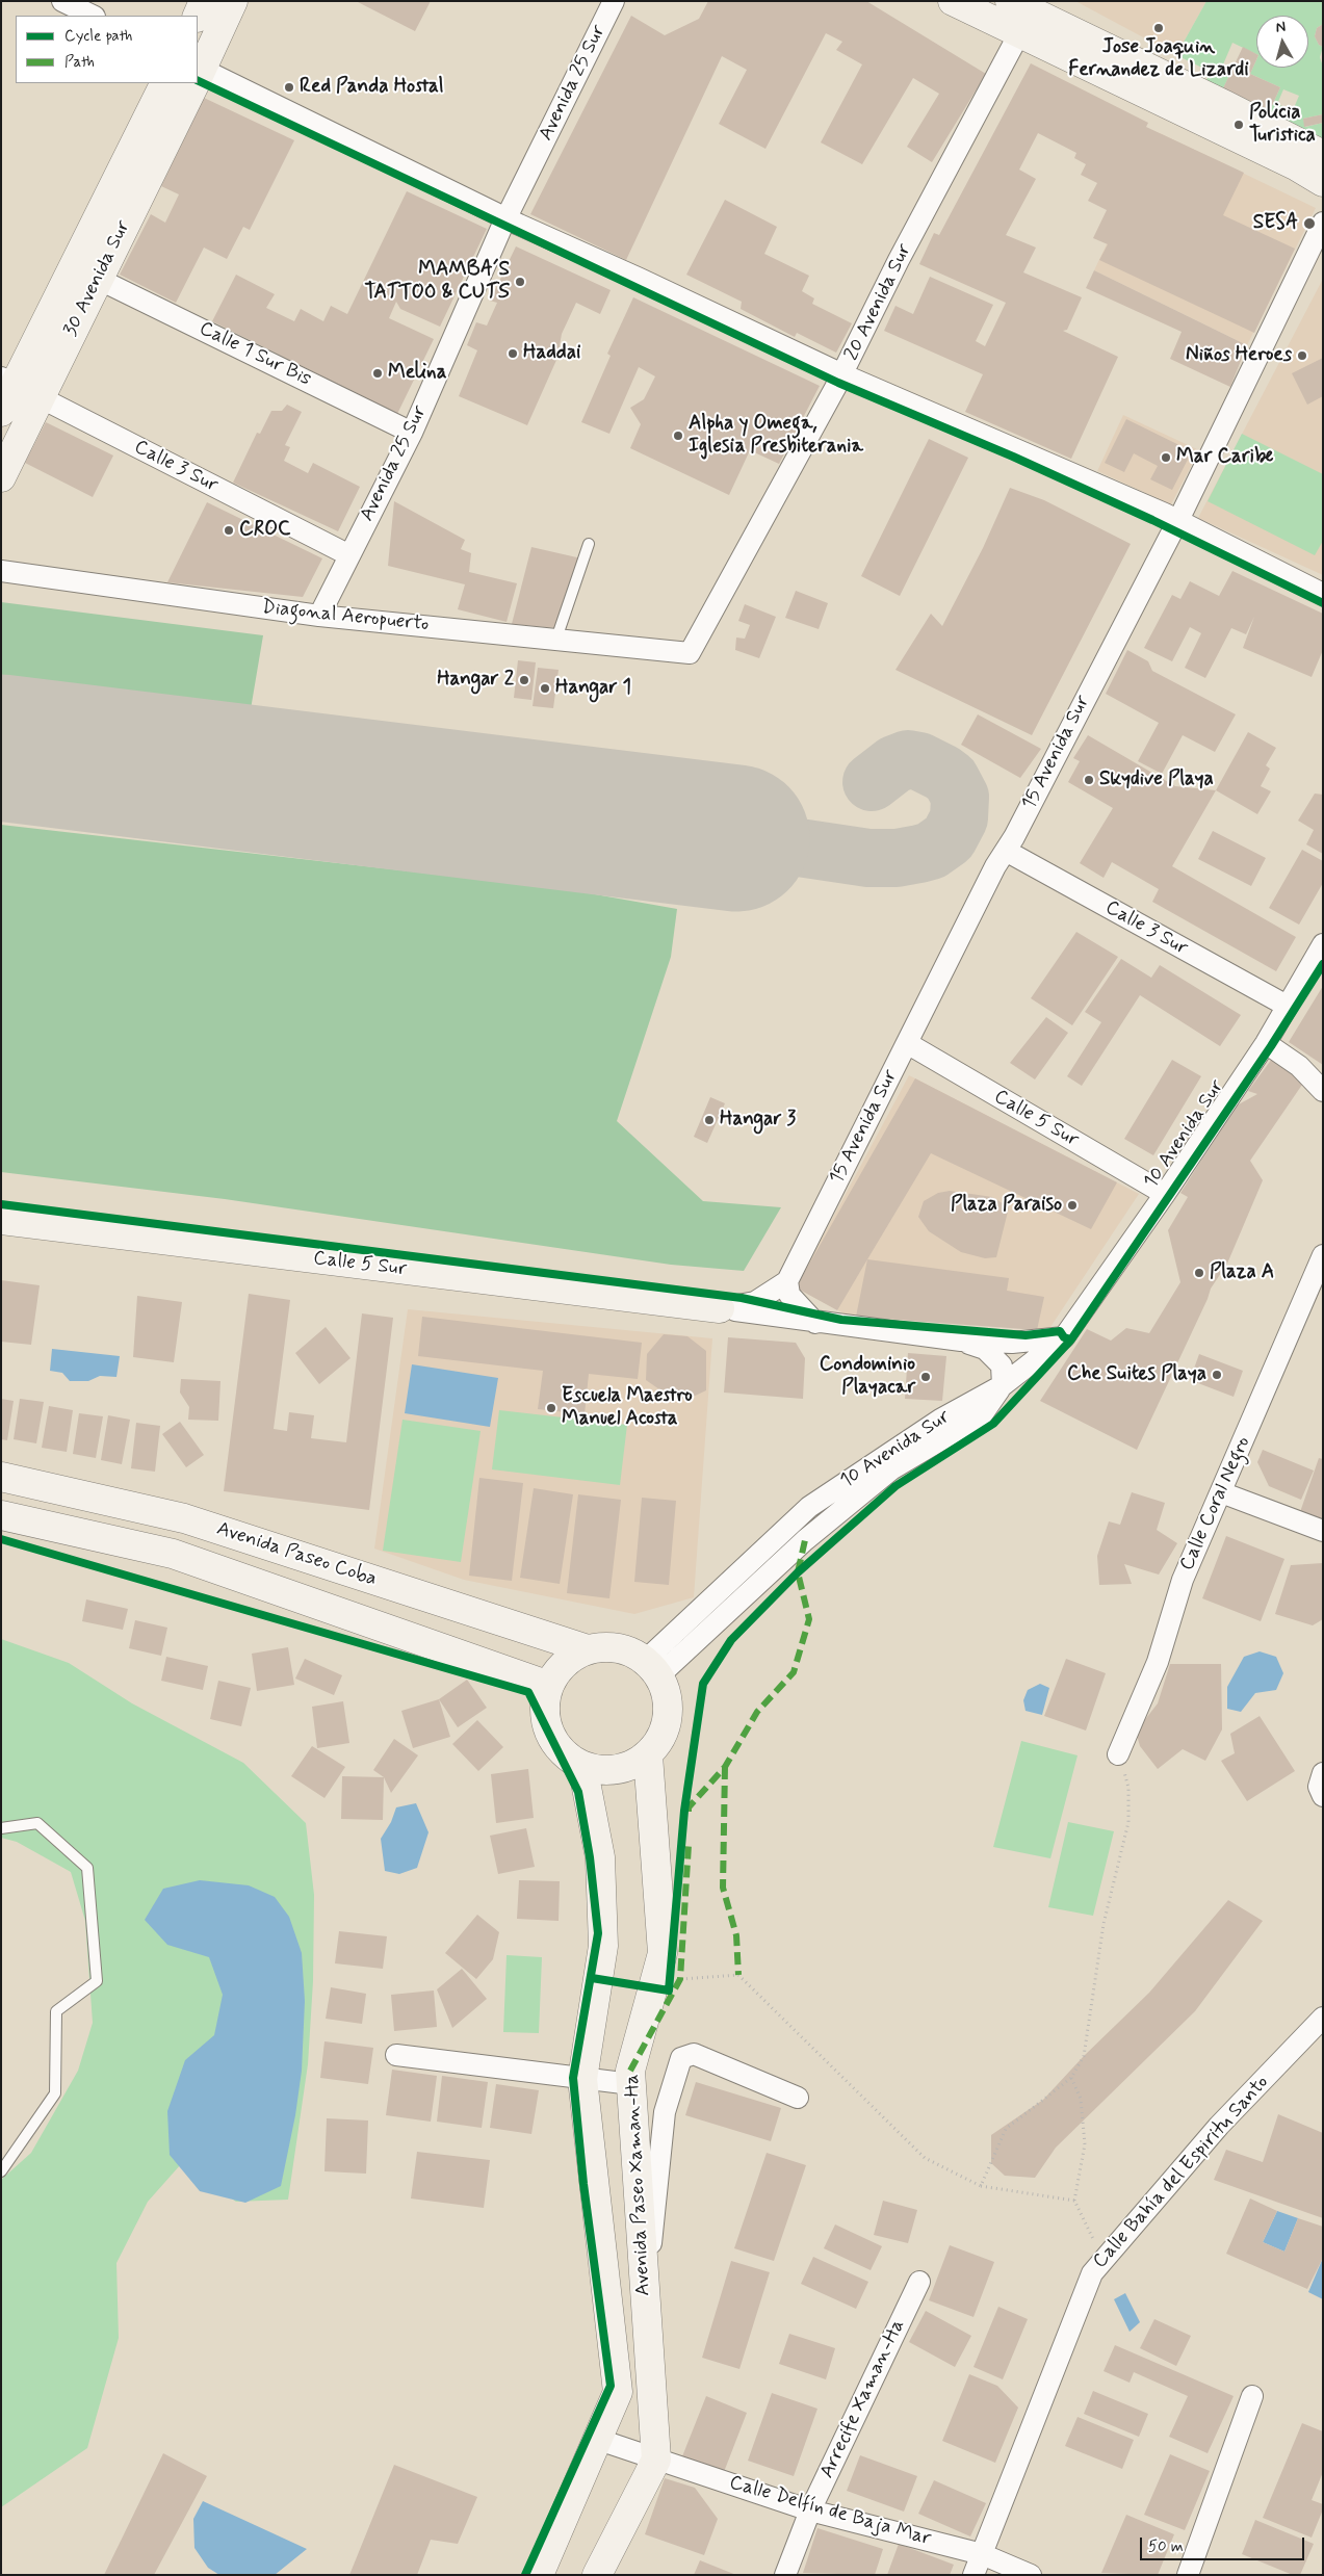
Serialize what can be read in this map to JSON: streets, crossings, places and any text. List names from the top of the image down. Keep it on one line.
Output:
{"streets":{"main road":["30 Avenida Sur","Calle 5 Sur","Avenida Paseo Coba","Avenida Paseo Xaman-Ha"],"street":["Avenida 25 Sur","20 Avenida Sur","Calle 1 Sur Bis","Calle 3 Sur","Diagonal Aeropuerto","15 Avenida Sur","10 Avenida Sur","Calle Coral Negro","Calle Bahía del Espiritu Santo","Arrecife Xaman-Ha","Calle Delfín de Baja Mar"]},"crossings":[["Avenida 25 Sur","Calle 1 Sur Bis"],["Avenida 25 Sur","Calle 3 Sur"],["Avenida 25 Sur","Diagonal Aeropuerto"],["30 Avenida Sur","Calle 1 Sur Bis"],["30 Avenida Sur","Calle 3 Sur"],["20 Avenida Sur","Diagonal Aeropuerto"],["Calle 3 Sur","15 Avenida Sur"],["Calle 3 Sur","10 Avenida Sur"],["15 Avenida Sur","Calle 5 Sur"],["Calle 5 Sur","10 Avenida Sur"],["10 Avenida Sur","Avenida Paseo Coba"],["10 Avenida Sur","Avenida Paseo Xaman-Ha"],["Avenida Paseo Coba","Avenida Paseo Xaman-Ha"],["Calle Bahía del Espiritu Santo","Calle Delfín de Baja Mar"],["Avenida Paseo Xaman-Ha","Calle Delfín de Baja Mar"],["Arrecife Xaman-Ha","Calle Delfín de Baja Mar"]],"places":["Jose Joaquin Fernandez de Lizardi","Red Panda Hostal","Policia Turistica","SESA","MAMBA´S TATTOO & CUTS","Haddai","Niños Heroes","Melina","Alpha y Omega, Iglesia Presbiterania","Mar Caribe","CROC","Hangar 2","Hangar 1","Skydive Playa","Hangar 3","Plaza Paraiso","Plaza A","Che Suites Playa","Condominio Playacar","Escuela Maestro Manuel Acosta"],"legend":["Cycle path","Path"],"scale_bar":"50 m","north":"top"}
